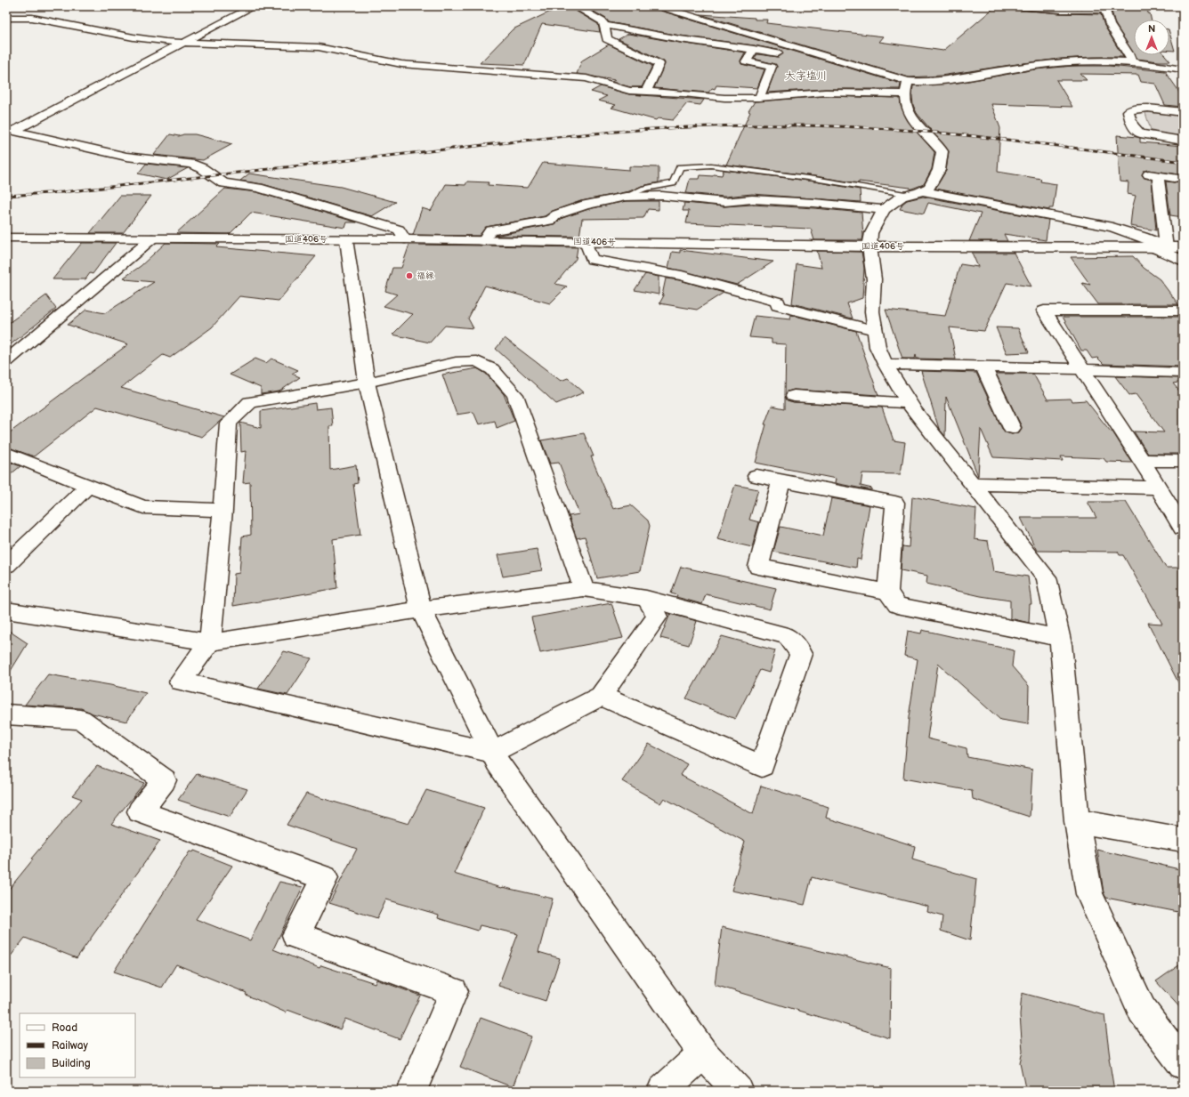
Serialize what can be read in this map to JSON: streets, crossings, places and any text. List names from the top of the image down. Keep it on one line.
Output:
{"streets":{"main road":["国道406号"]},"districts":["大字塩川"],"places":["福縁"],"legend":["Road","Railway","Building"],"north":"top"}
